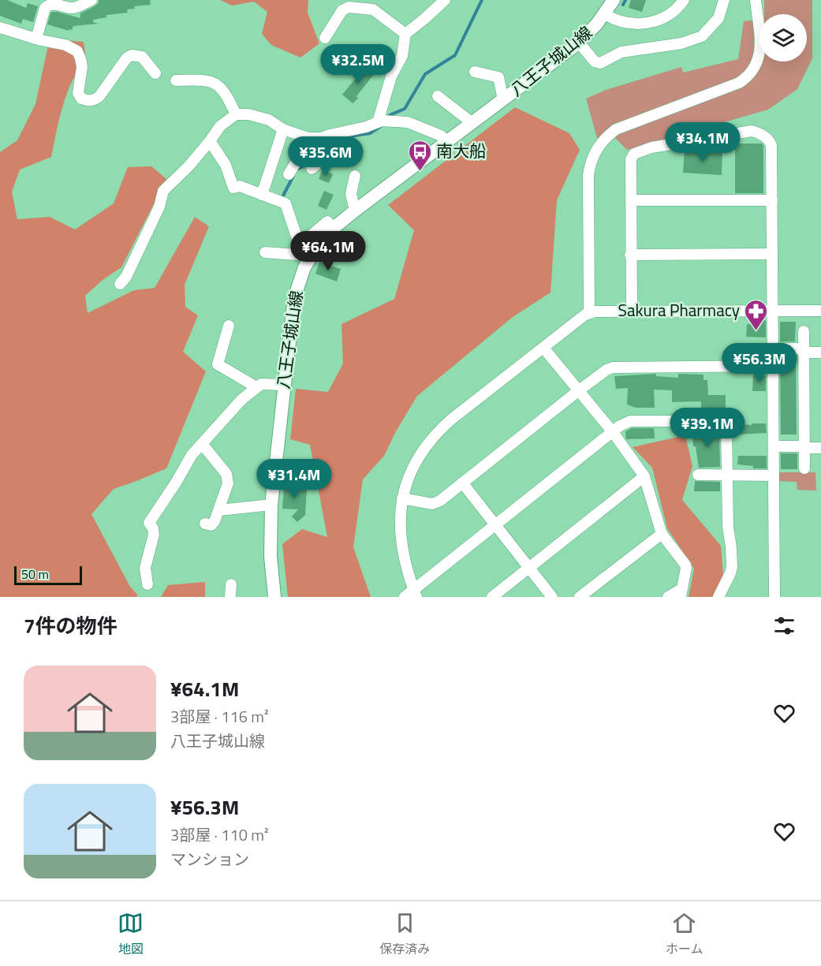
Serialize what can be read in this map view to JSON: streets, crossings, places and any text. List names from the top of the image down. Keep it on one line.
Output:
{"streets":{"main road":["八王子城山線"]},"places":{"bus stop":["南大船"],"pharmacy":["Sakura Pharmacy"]},"scale_bar":"50 m","page":{"price":["¥32.5M","¥34.1M","¥35.6M","¥64.1M","¥56.3M","¥39.1M","¥31.4M"],"scale":"50 m","heading":"7件の物件","list":[{"name":"¥64.1M","note":"3部屋 · 116 m² · 八王子城山線"},{"name":"¥56.3M","note":"3部屋 · 110 m² · マンション"}],"tabs":["地図","保存済み","ホーム"]}}
